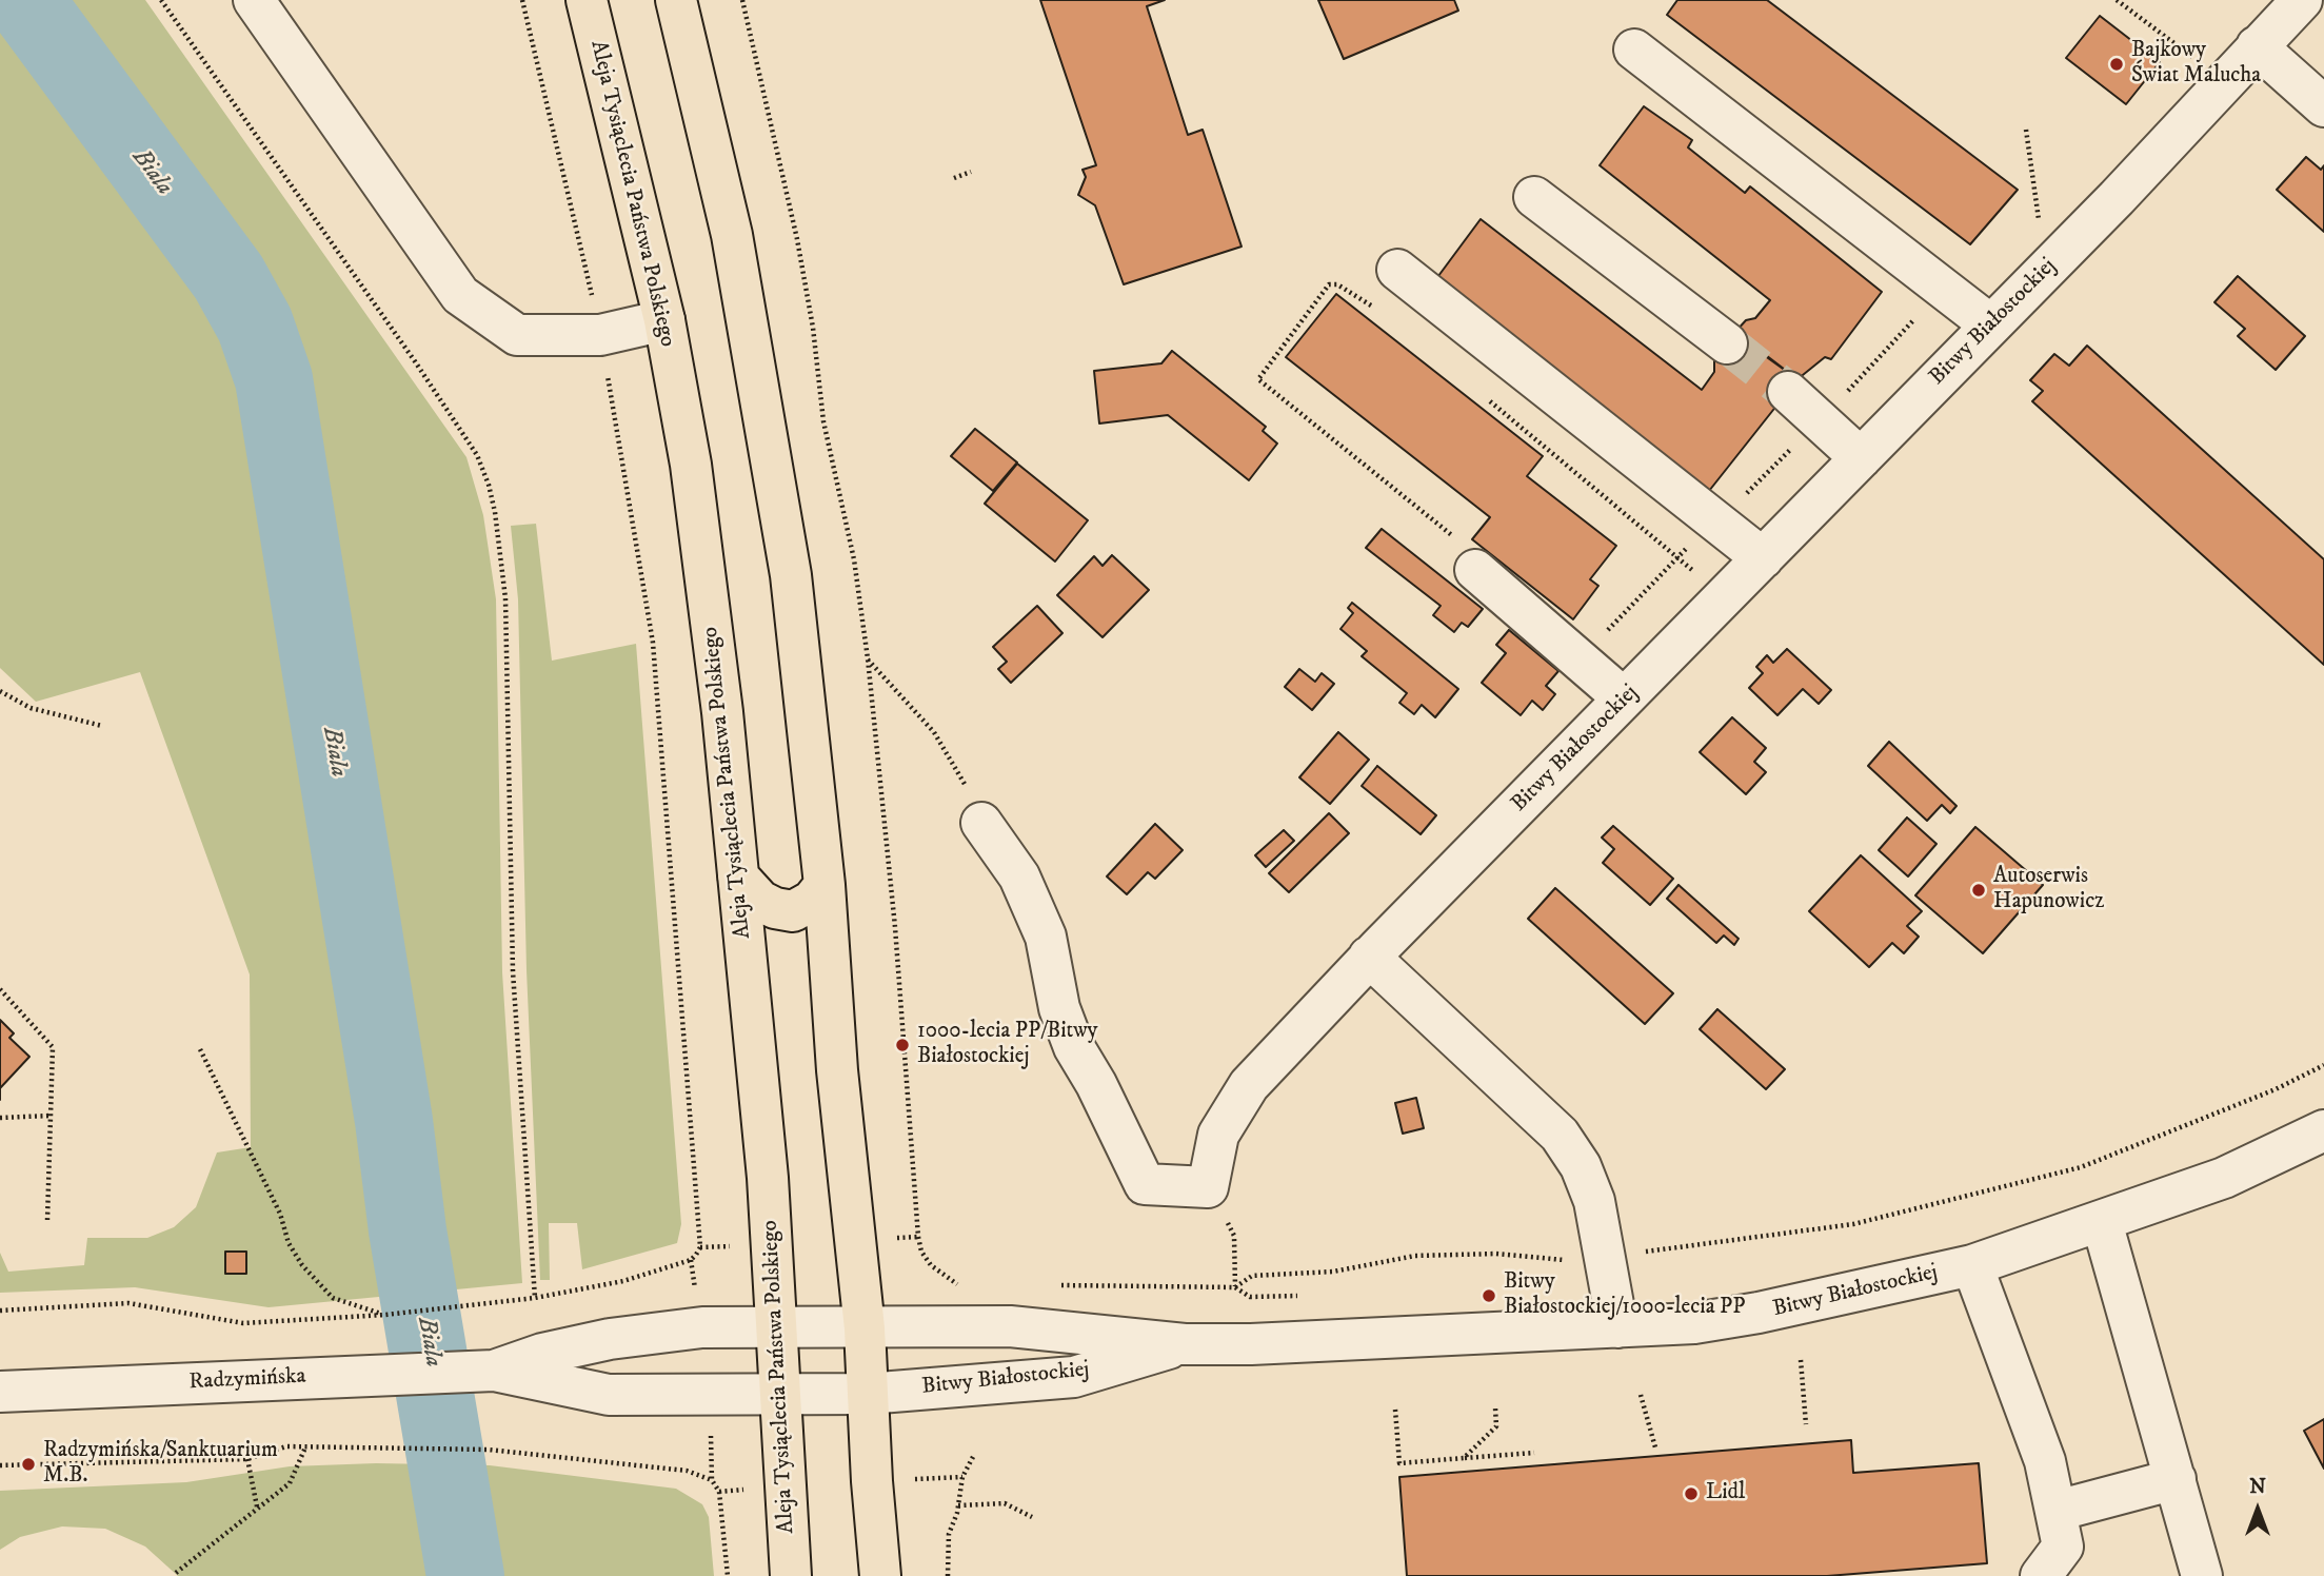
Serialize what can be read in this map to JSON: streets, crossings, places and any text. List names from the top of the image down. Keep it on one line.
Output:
{"streets":{"main road":["Aleja Tysiąclecia Państwa Polskiego"],"street":["Bitwy Białostockiej","Radzymińska"]},"crossings":[["Aleja Tysiąclecia Państwa Polskiego","Bitwy Białostockiej"],["Aleja Tysiąclecia Państwa Polskiego","Radzymińska"],["Bitwy Białostockiej","Radzymińska"]],"water":["Biala"],"places":["Bajkowy Świat Malucha","Autoserwis Hapunowicz","1000-lecia PP/Bitwy Białostockiej","Bitwy Białostockiej/1000-lecia PP","Radzymińska/Sanktuarium M.B.","Lidl"],"north":"top"}
